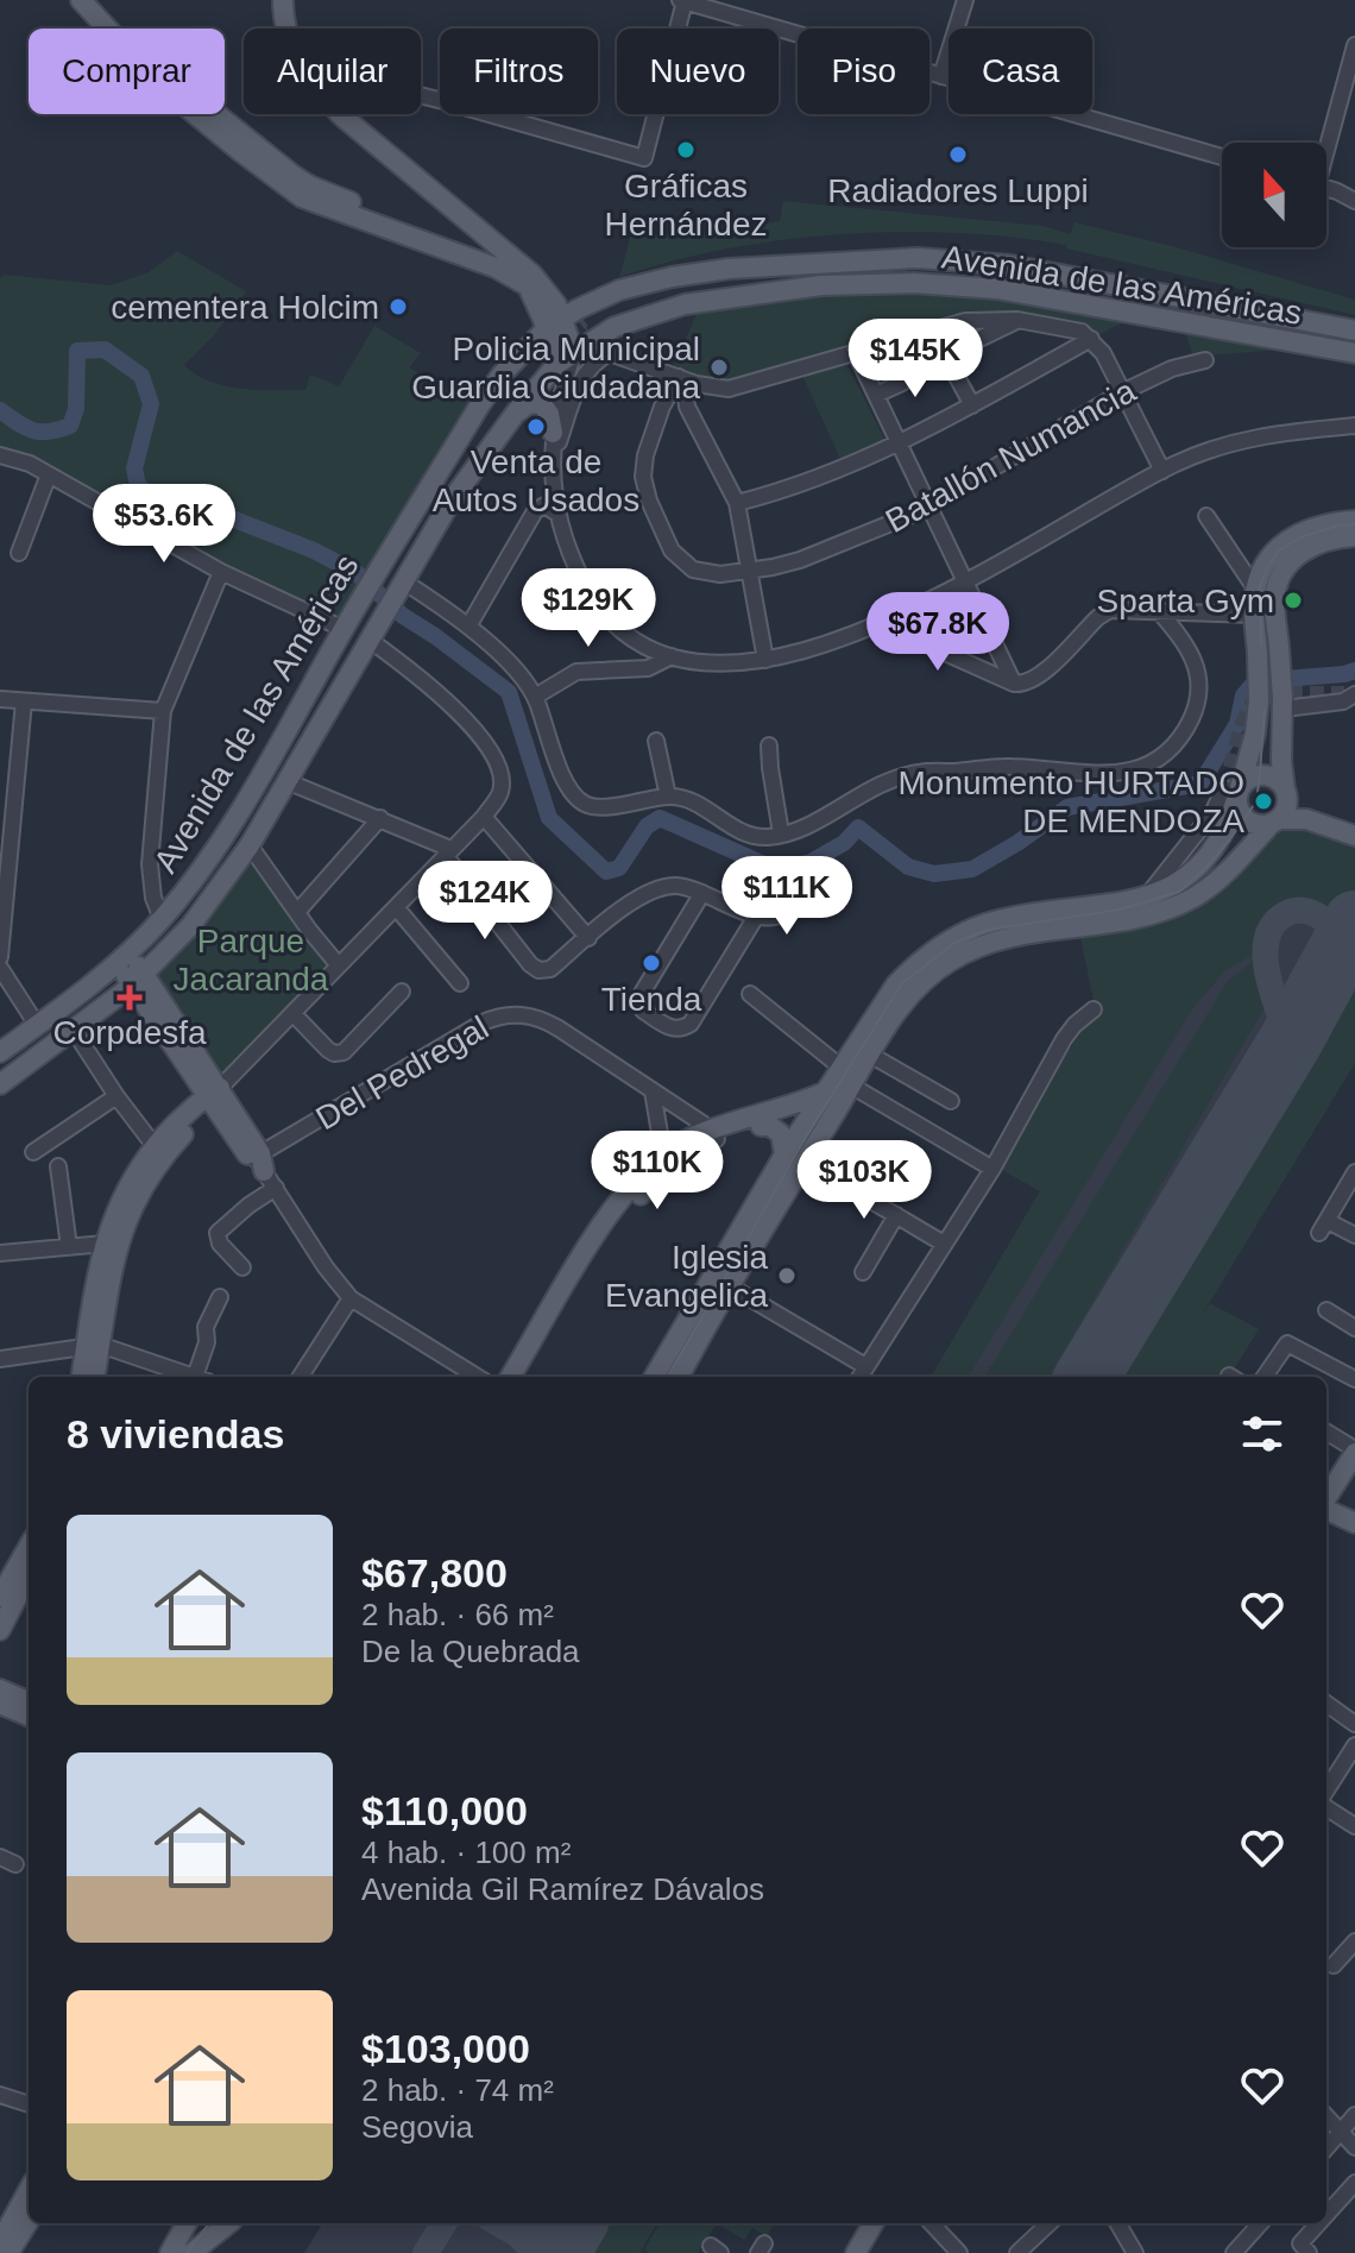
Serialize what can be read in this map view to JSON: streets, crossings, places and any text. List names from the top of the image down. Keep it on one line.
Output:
{"streets":{"main road":["Avenida de las Américas"],"street":["Batallón Numancia","Del Pedregal"]},"parks":["Parque Jacaranda"],"places":{"other":["Gráficas Hernández","Radiadores Luppi","cementera Holcim","Policia Municipal Guardia Ciudadana","Venta de Autos Usados","Sparta Gym","Monumento HURTADO DE MENDOZA","Tienda","Iglesia Evangelica"],"health":["Corpdesfa"]},"north":"top","page":{"chip":["Comprar","Alquilar","Filtros","Nuevo","Piso","Casa"],"price":["$145K","$53.6K","$129K","$67.8K","$111K","$124K","$110K","$103K"],"heading":"8 viviendas","list":[{"name":"$67,800","note":"2 hab. · 66 m² · De la Quebrada"},{"name":"$110,000","note":"4 hab. · 100 m² · Avenida Gil Ramírez Dávalos"},{"name":"$103,000","note":"2 hab. · 74 m² · Segovia"}]}}
